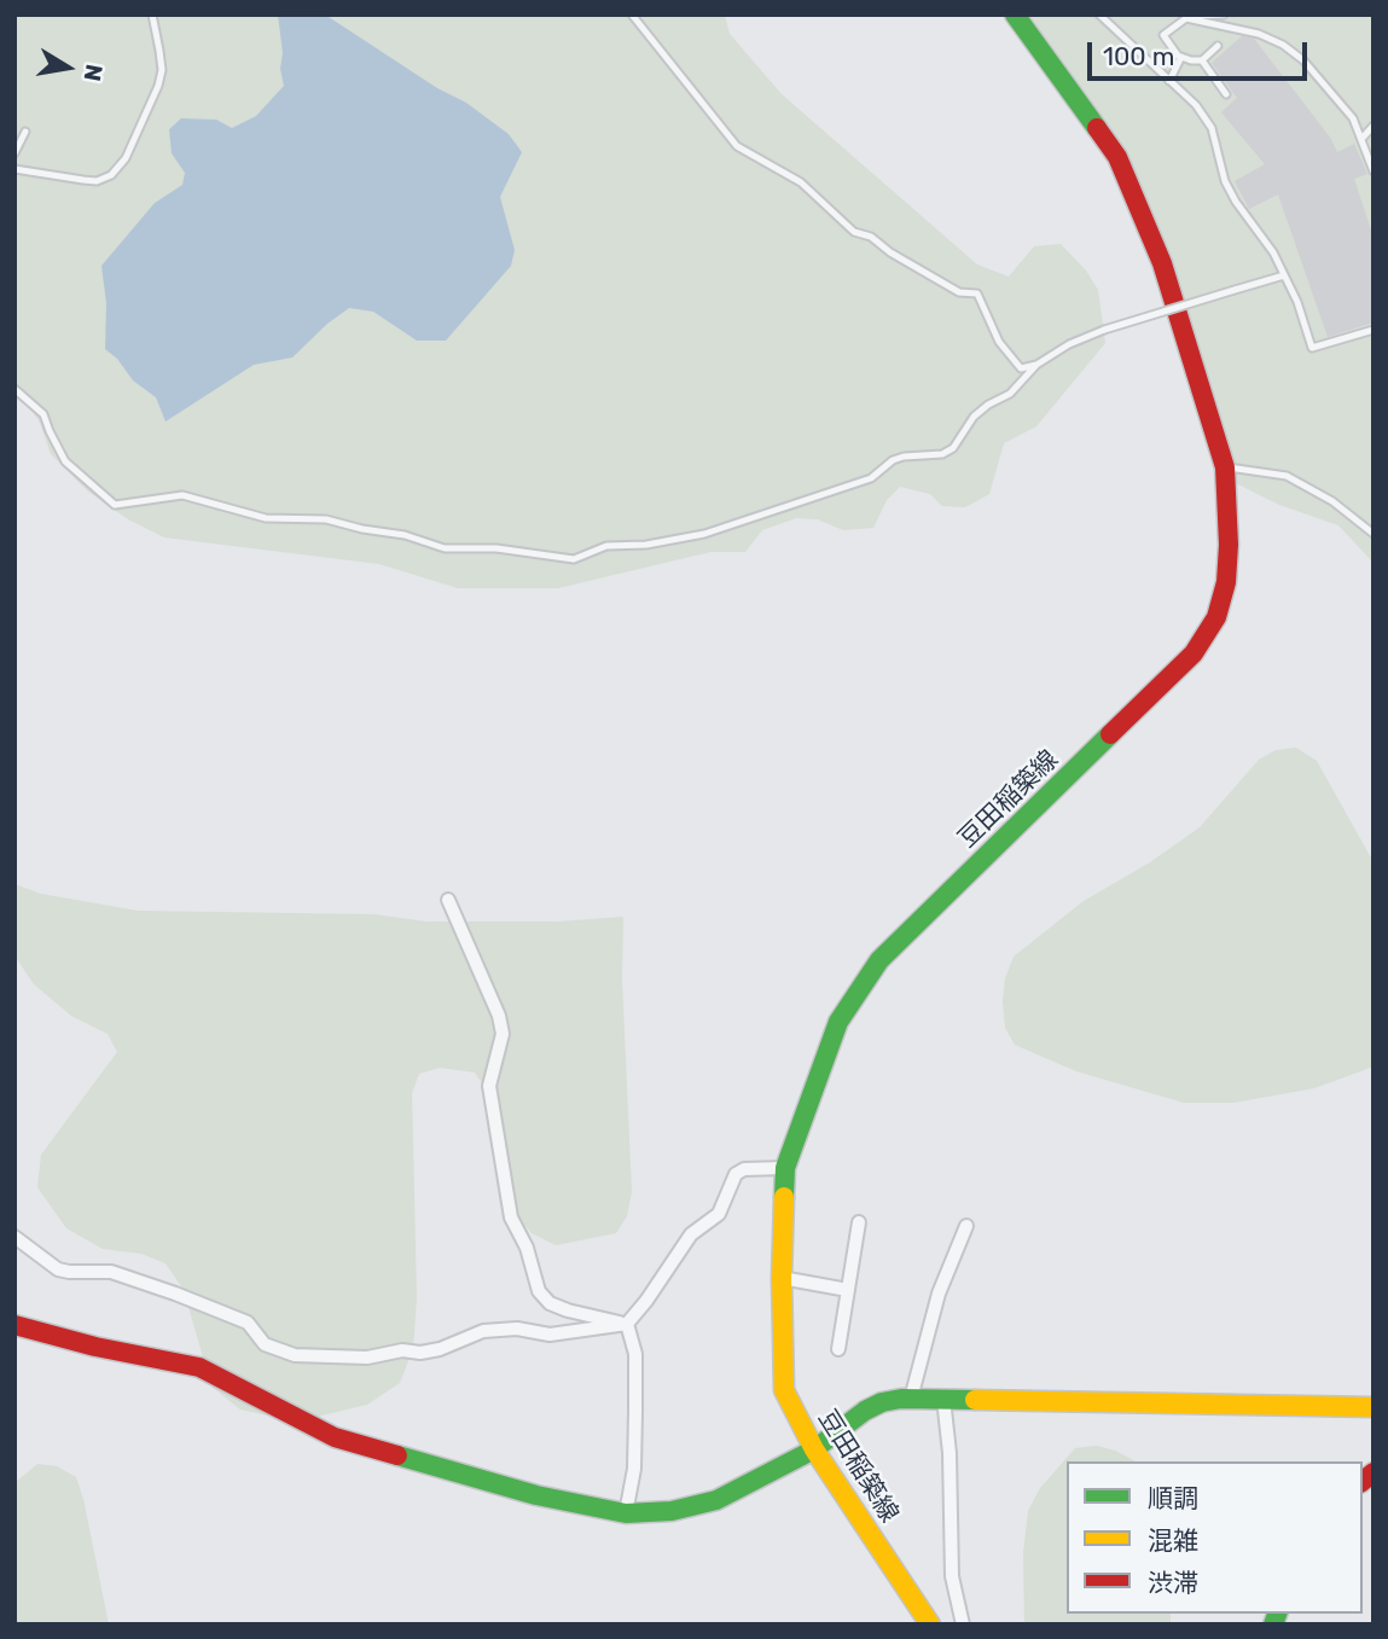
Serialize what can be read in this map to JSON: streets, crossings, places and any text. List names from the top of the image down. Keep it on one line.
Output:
{"streets":{"main road":["豆田稲築線"]},"legend":["順調","混雑","渋滞"],"scale_bar":"100 m","north":"right"}
